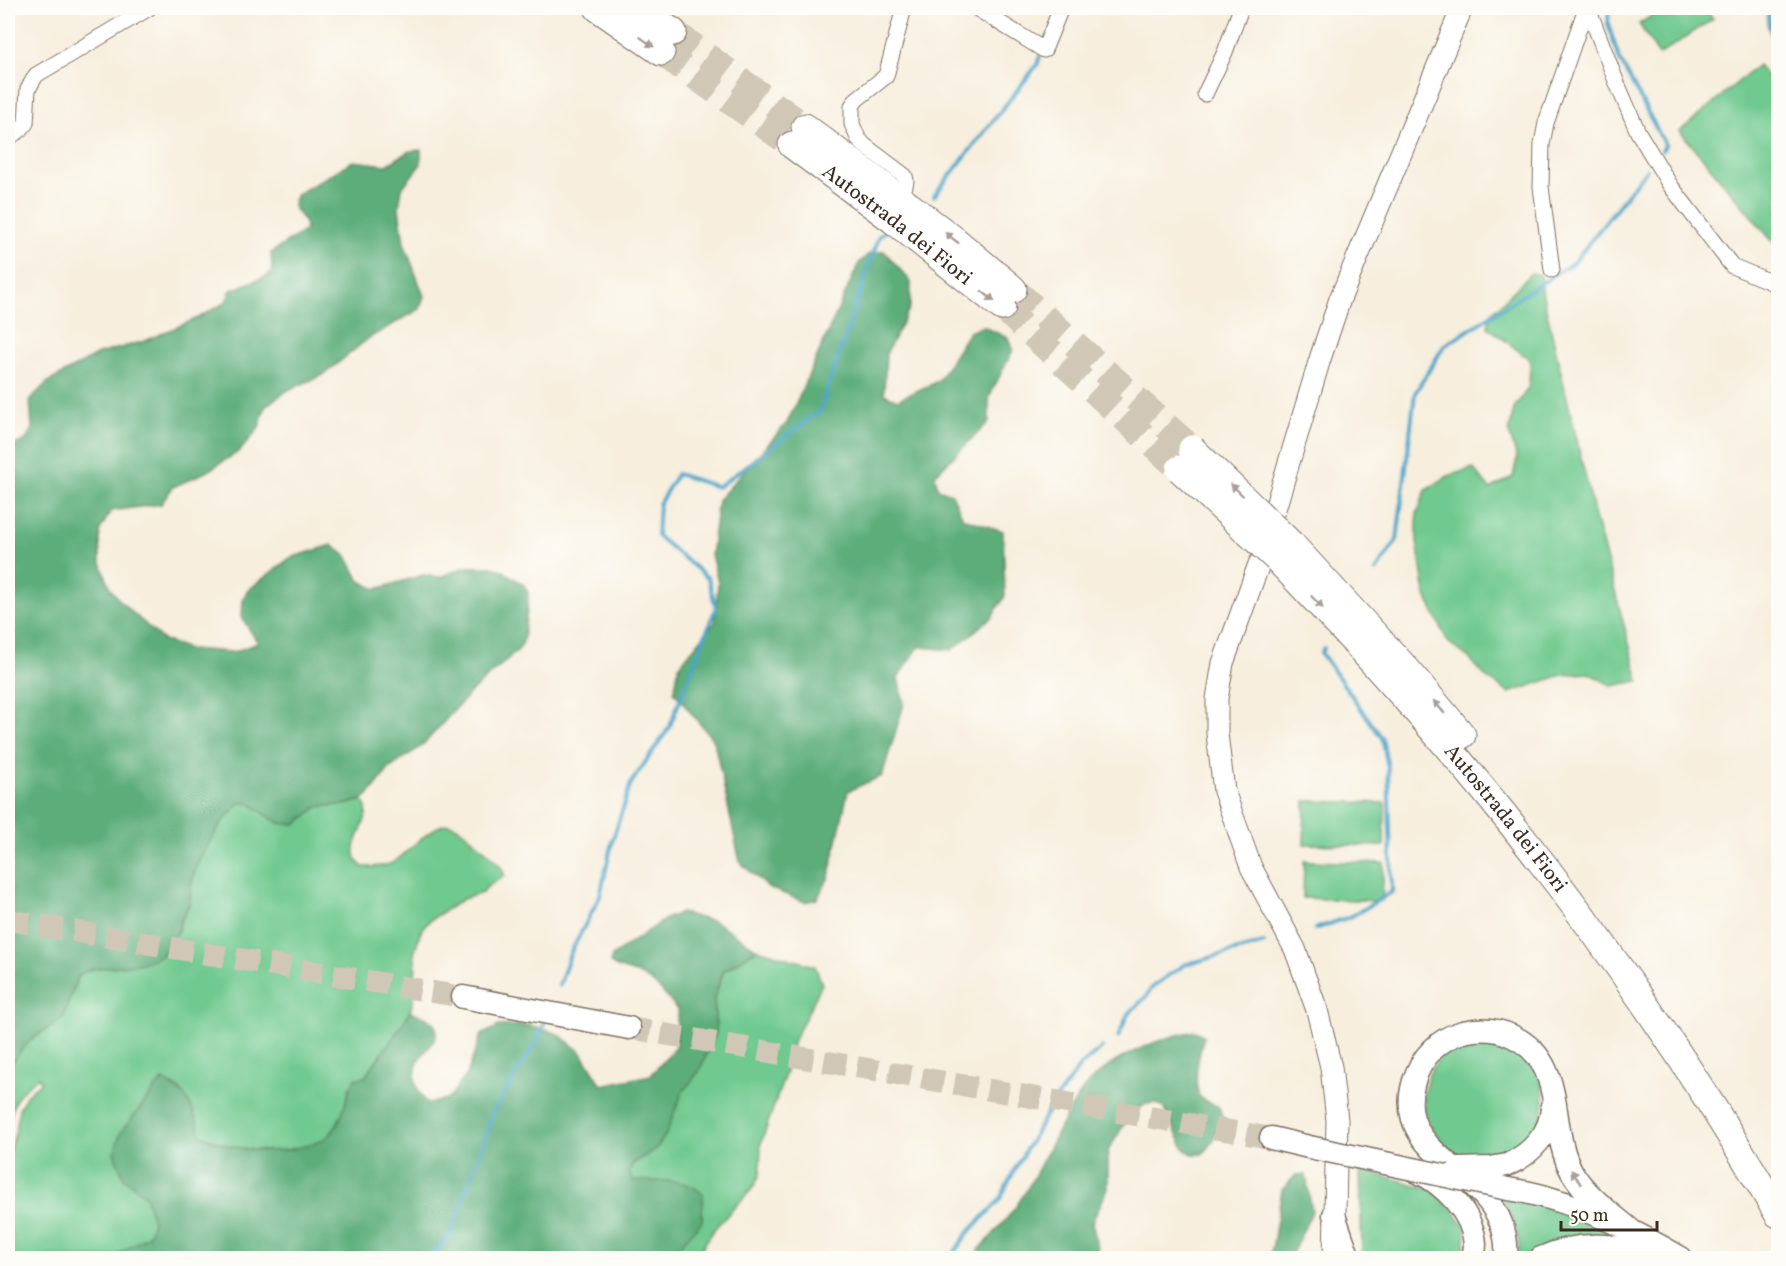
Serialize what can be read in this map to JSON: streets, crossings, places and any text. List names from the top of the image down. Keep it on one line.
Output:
{"streets":{"highway":["Autostrada dei Fiori"]},"scale_bar":"50 m"}
